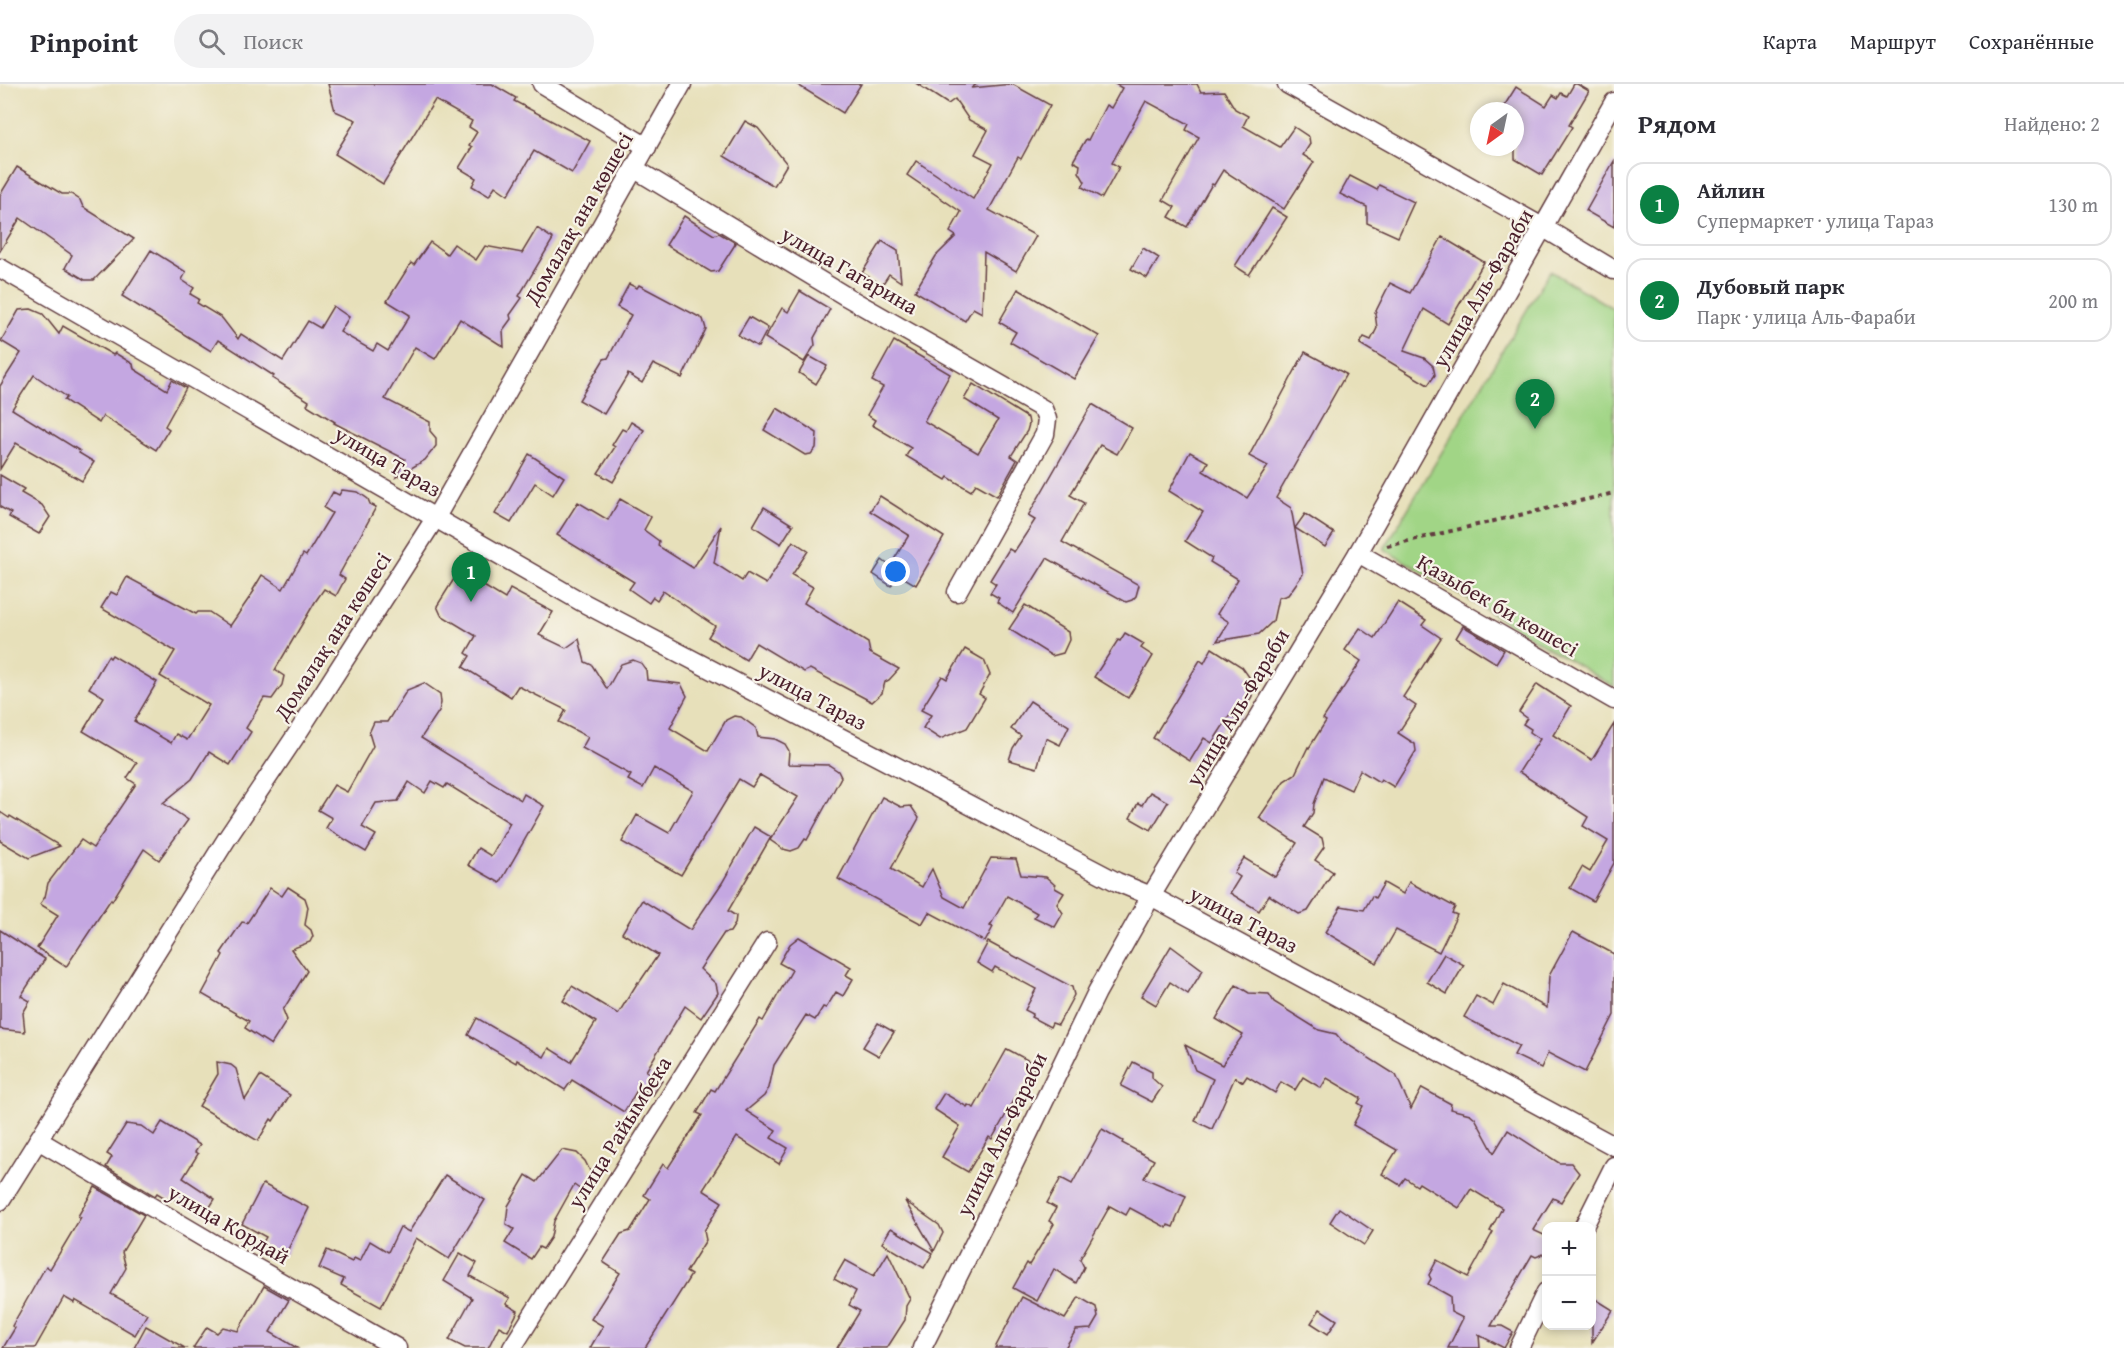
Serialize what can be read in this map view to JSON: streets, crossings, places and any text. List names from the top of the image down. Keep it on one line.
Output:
{"streets":{"street":["Домалақ ана көшесі","улица Гагарина","улица Аль-Фараби","улица Тараз","Қазыбек би көшесі","улица Райымбека","улица Кордай"]},"crossings":[["Домалақ ана көшесі","улица Гагарина"],["Домалақ ана көшесі","улица Тараз"],["Домалақ ана көшесі","улица Кордай"],["улица Аль-Фараби","улица Тараз"],["улица Аль-Фараби","Қазыбек би көшесі"]],"north":"bottom left","page":{"header":"Pinpoint","search":"Поиск","nav":["Карта","Маршрут","Сохранённые"],"heading":["Рядом","Найдено: 2"],"list":[{"mark":"1","name":"Айлин","note":"Супермаркет · улица Тараз","value":"130 m"},{"mark":"2","name":"Дубовый парк","note":"Парк · улица Аль-Фараби","value":"200 m"}],"pins":["2","1"],"map_buttons":["+","−"]}}
